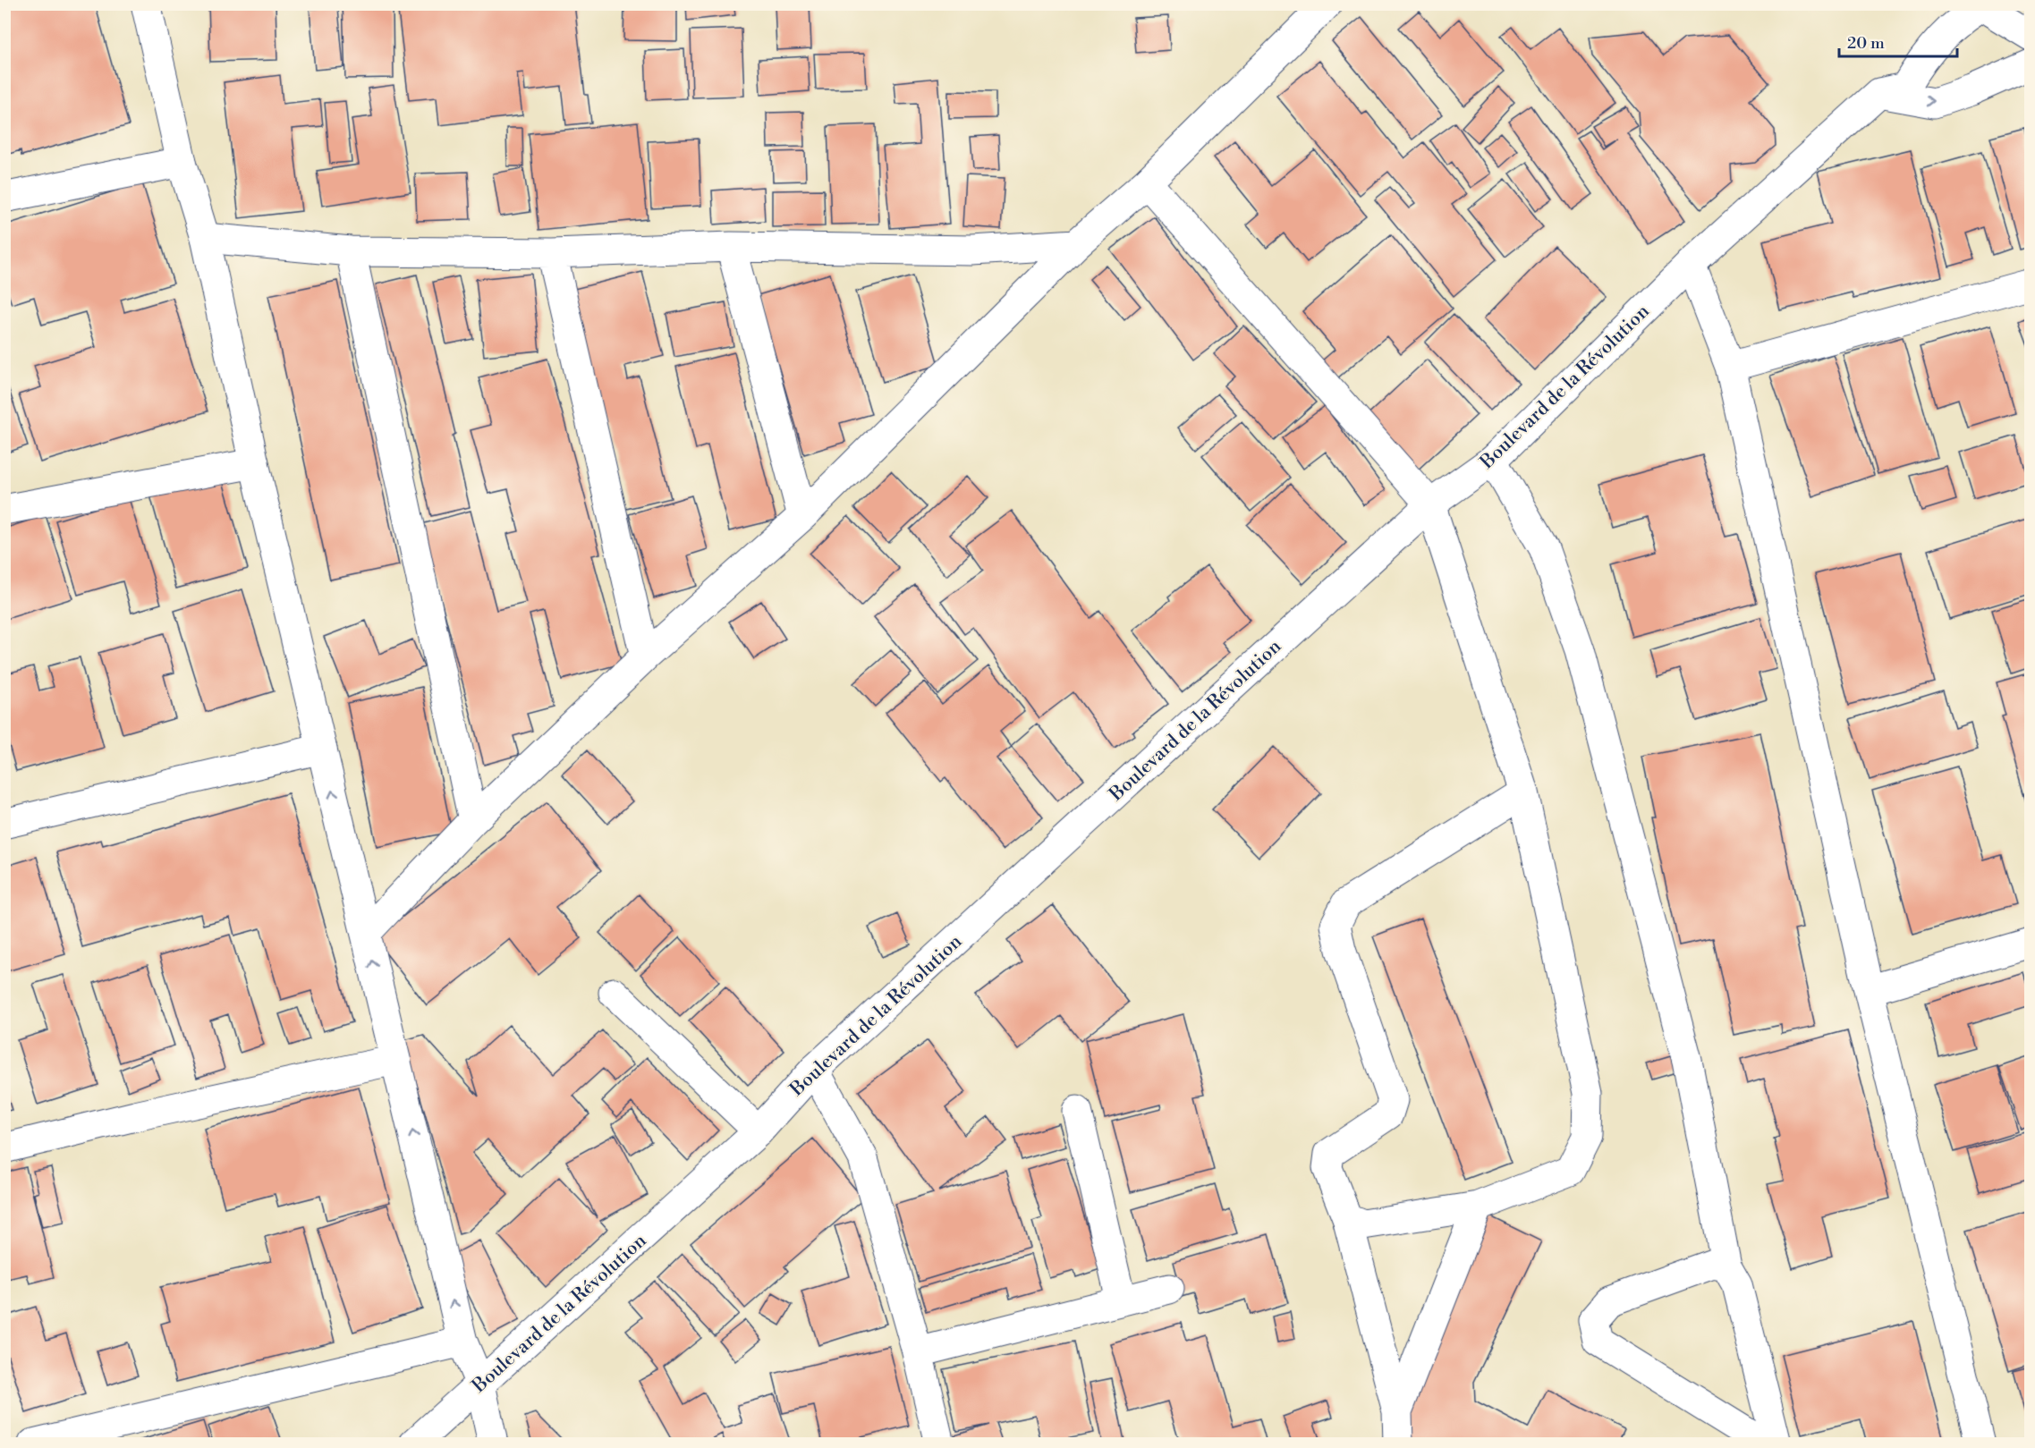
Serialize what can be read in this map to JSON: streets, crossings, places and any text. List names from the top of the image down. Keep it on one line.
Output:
{"streets":{"street":["Boulevard de la Révolution"]},"scale_bar":"20 m"}
